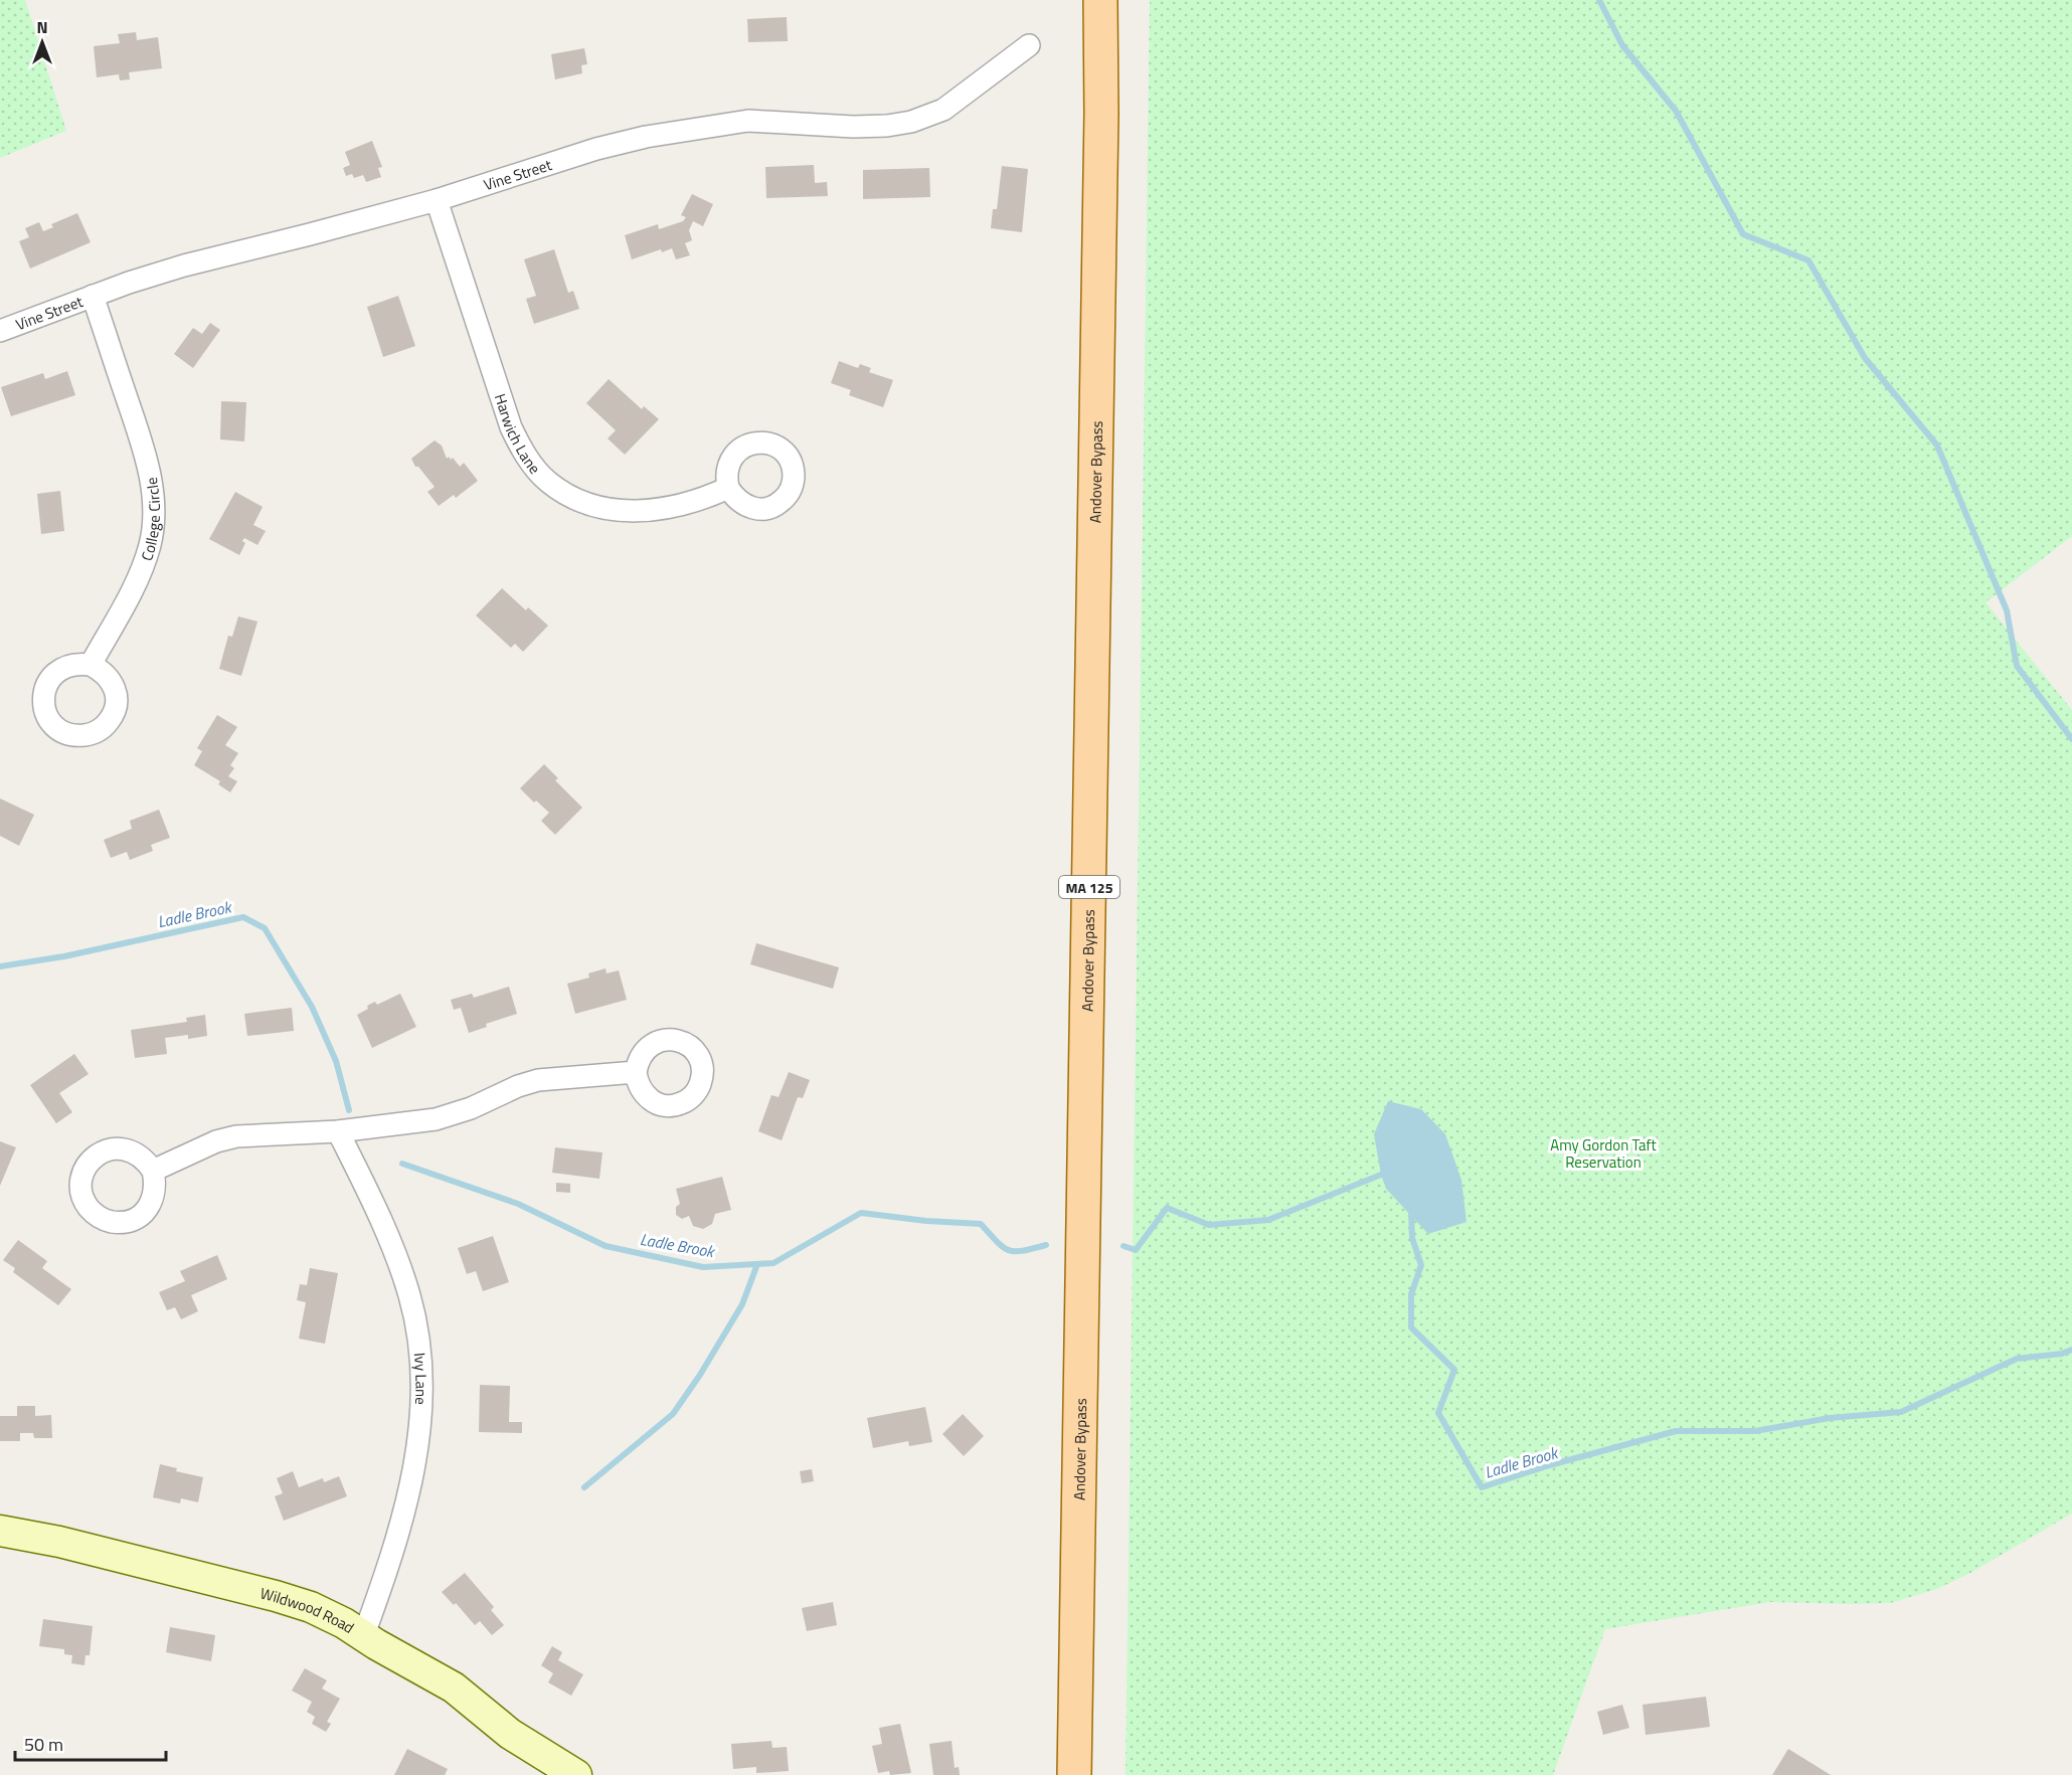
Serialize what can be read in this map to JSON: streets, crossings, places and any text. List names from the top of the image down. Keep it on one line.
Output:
{"streets":{"main road":["Andover Bypass","MA 125"],"street":["Vine Street","Harwich Lane","College Circle","Ivy Lane","Wildwood Road"]},"crossings":[["Vine Street","Harwich Lane"],["Vine Street","College Circle"],["Ivy Lane","Wildwood Road"]],"water":["Ladle Brook"],"parks":["Amy Gordon Taft Reservation"],"scale_bar":"50 m","north":"top"}
